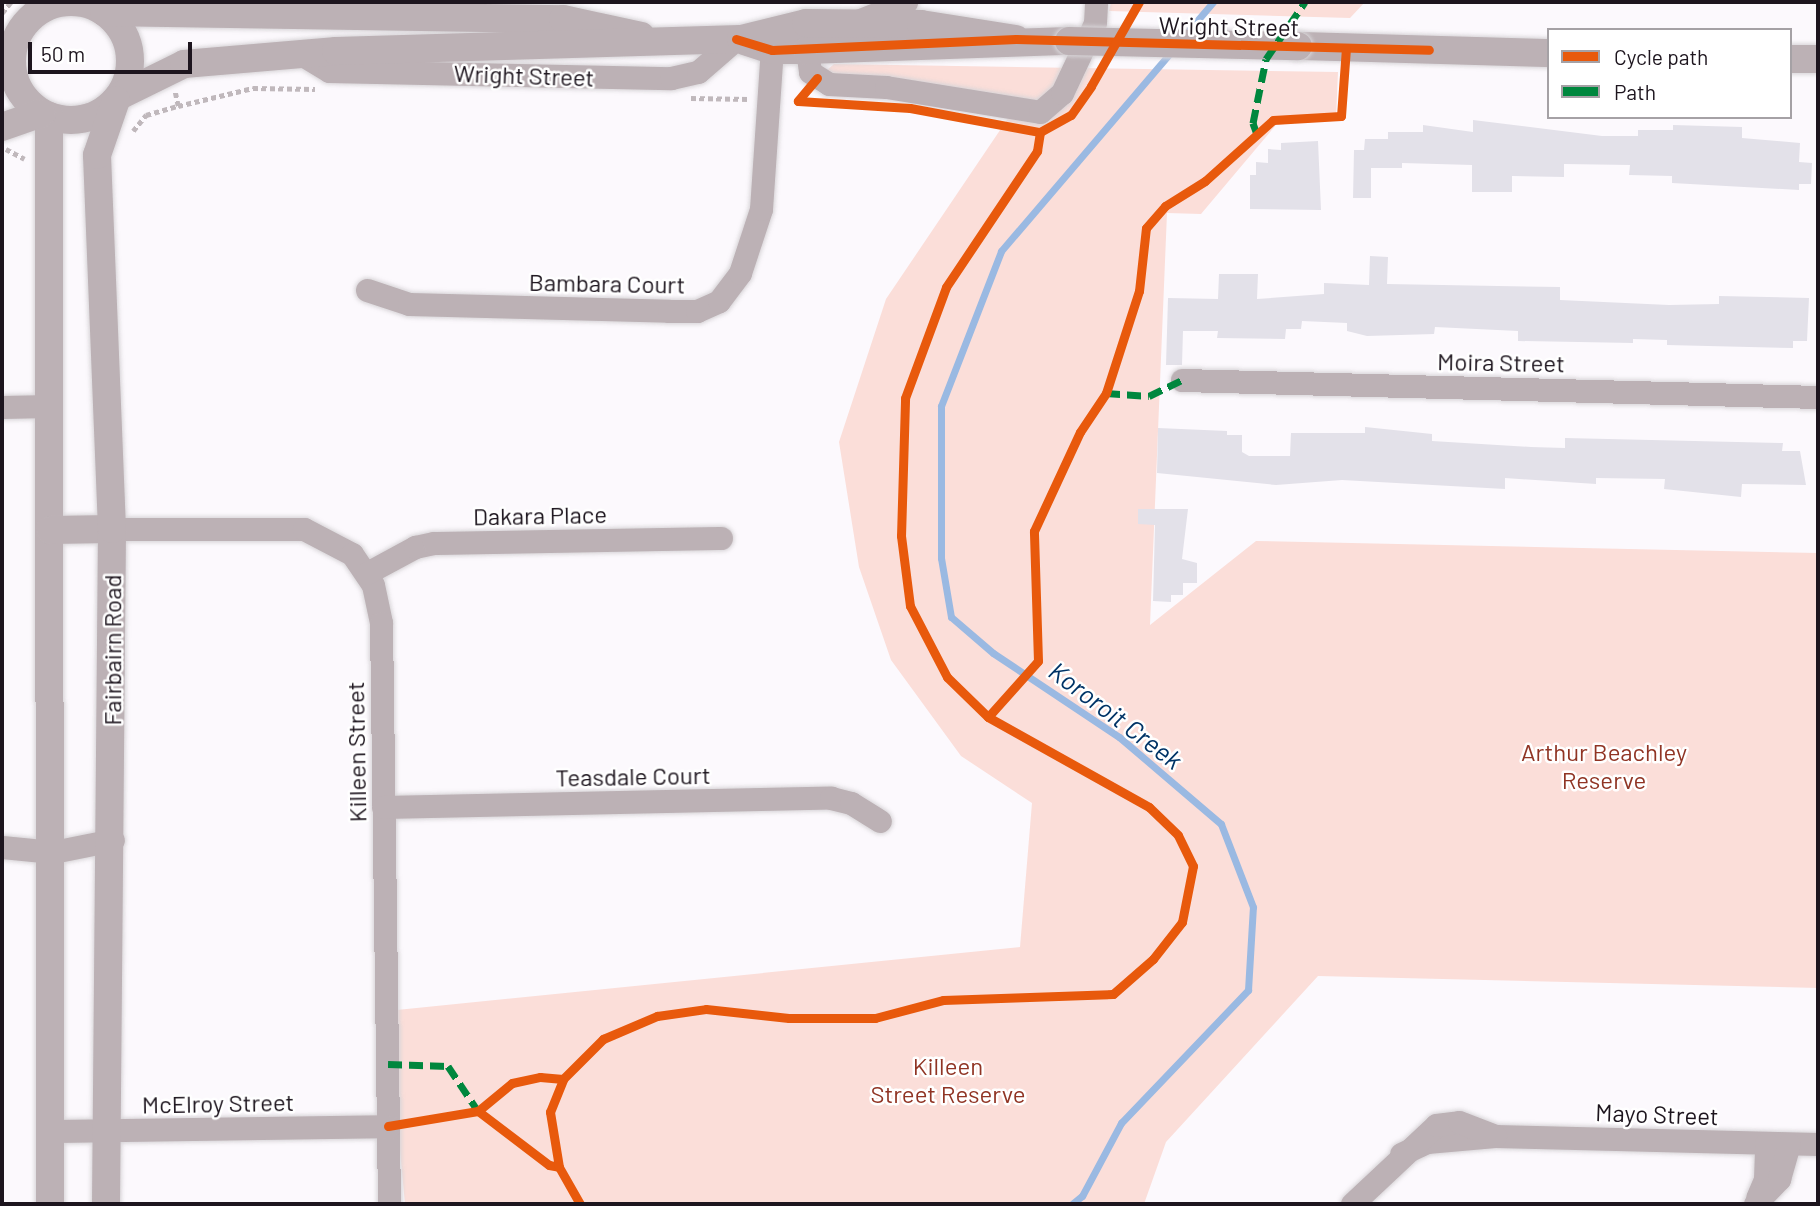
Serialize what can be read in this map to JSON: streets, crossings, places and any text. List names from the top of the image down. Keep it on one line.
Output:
{"streets":{"street":["Wright Street","Bambara Court","Moira Street","Dakara Place","Fairbairn Road","Killeen Street","Teasdale Court","McElroy Street","Mayo Street"]},"crossings":[["Wright Street","Bambara Court"],["Wright Street","Fairbairn Road"],["Dakara Place","Killeen Street"],["Fairbairn Road","Killeen Street"],["Fairbairn Road","McElroy Street"],["Killeen Street","Teasdale Court"],["Killeen Street","McElroy Street"]],"water":["Kororoit Creek"],"parks":["Arthur Beachley Reserve","Killeen Street Reserve"],"legend":["Cycle path","Path"],"scale_bar":"50 m"}
